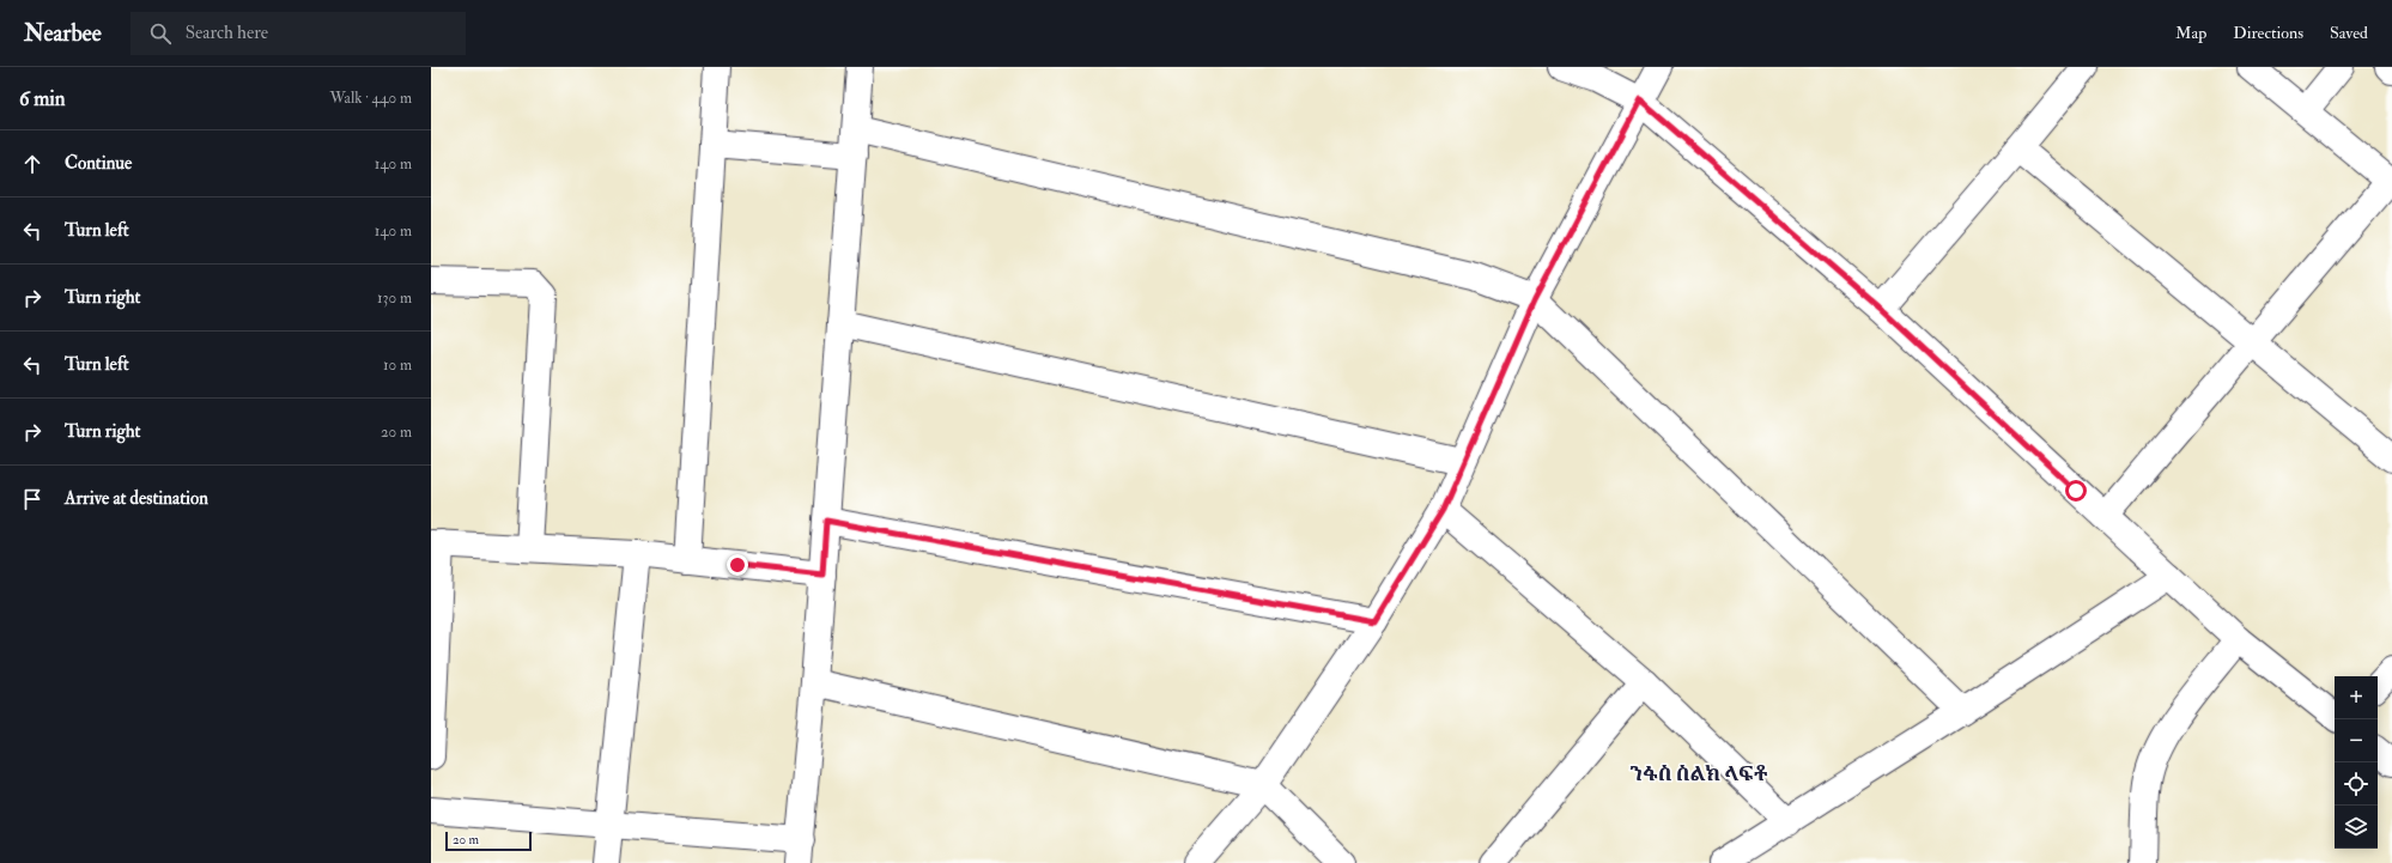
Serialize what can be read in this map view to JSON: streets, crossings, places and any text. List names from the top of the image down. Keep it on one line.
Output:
{"districts":["ንፋስ ስልክ ላፍቶ"],"scale_bar":"20 m","page":{"header":"Nearbee","search":"Search here","nav":["Map","Directions","Saved"],"heading":["6 min","Walk · 440 m"],"list":[["Continue","140 m"],["Turn left","140 m"],["Turn right","130 m"],["Turn left","10 m"],["Turn right","20 m"],"Arrive at destination"],"map_buttons":["+","−"],"scale":"20 m"}}
